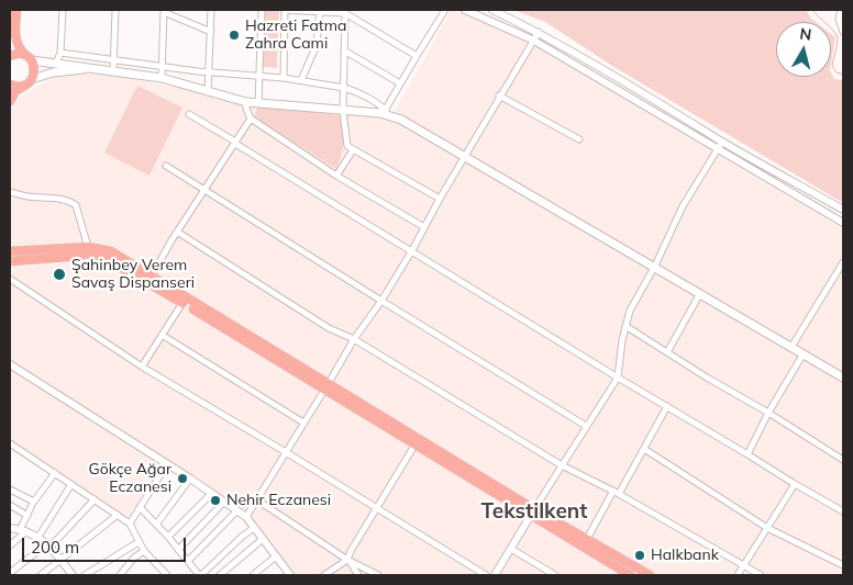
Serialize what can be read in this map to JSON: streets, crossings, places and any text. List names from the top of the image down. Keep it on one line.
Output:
{"districts":["Tekstilkent"],"places":["Hazreti Fatma Zahra Cami","Şahinbey Verem Savaş Dispanseri","Gökçe Ağar Eczanesi","Nehir Eczanesi","Halkbank"],"scale_bar":"200 m","north":"top"}
